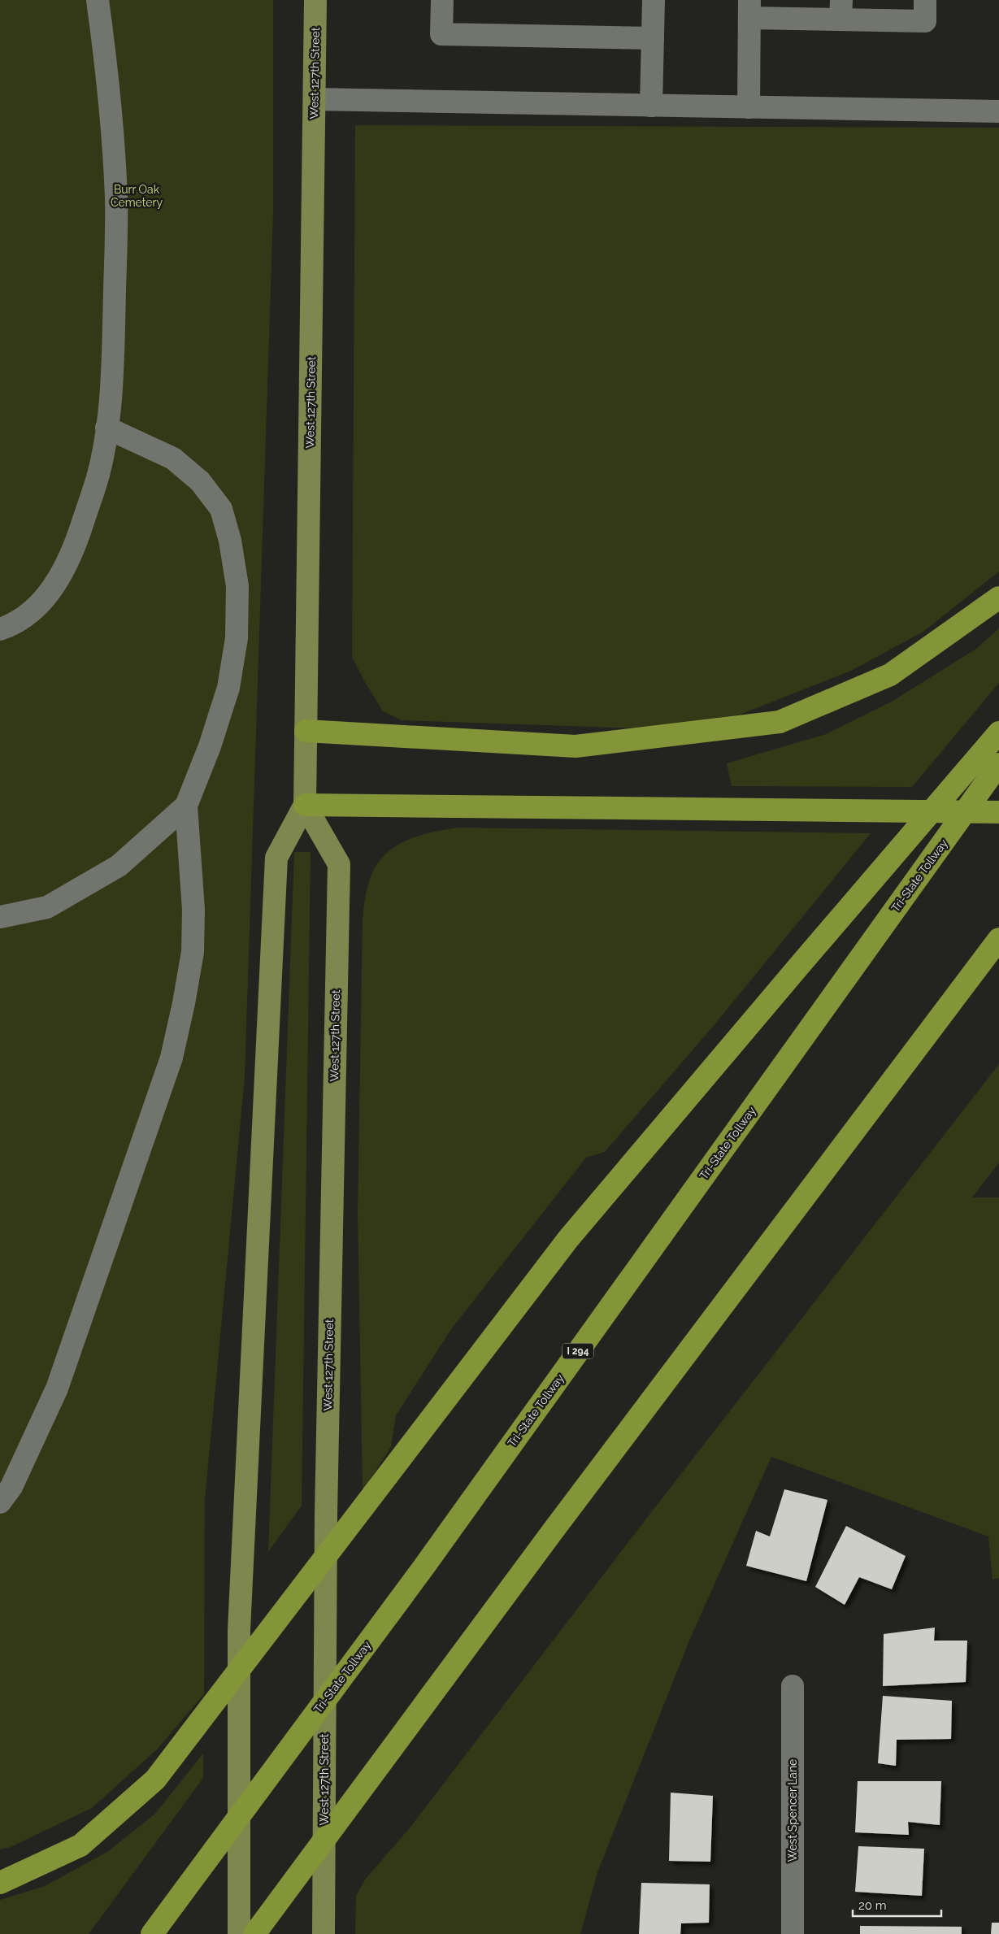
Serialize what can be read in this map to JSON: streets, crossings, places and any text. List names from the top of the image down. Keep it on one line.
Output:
{"streets":{"highway":["Tri-State Tollway","I 294"],"main road":["West 127th Street"],"street":["West Spencer Lane"]},"parks":["Burr Oak Cemetery"],"scale_bar":"20 m"}
